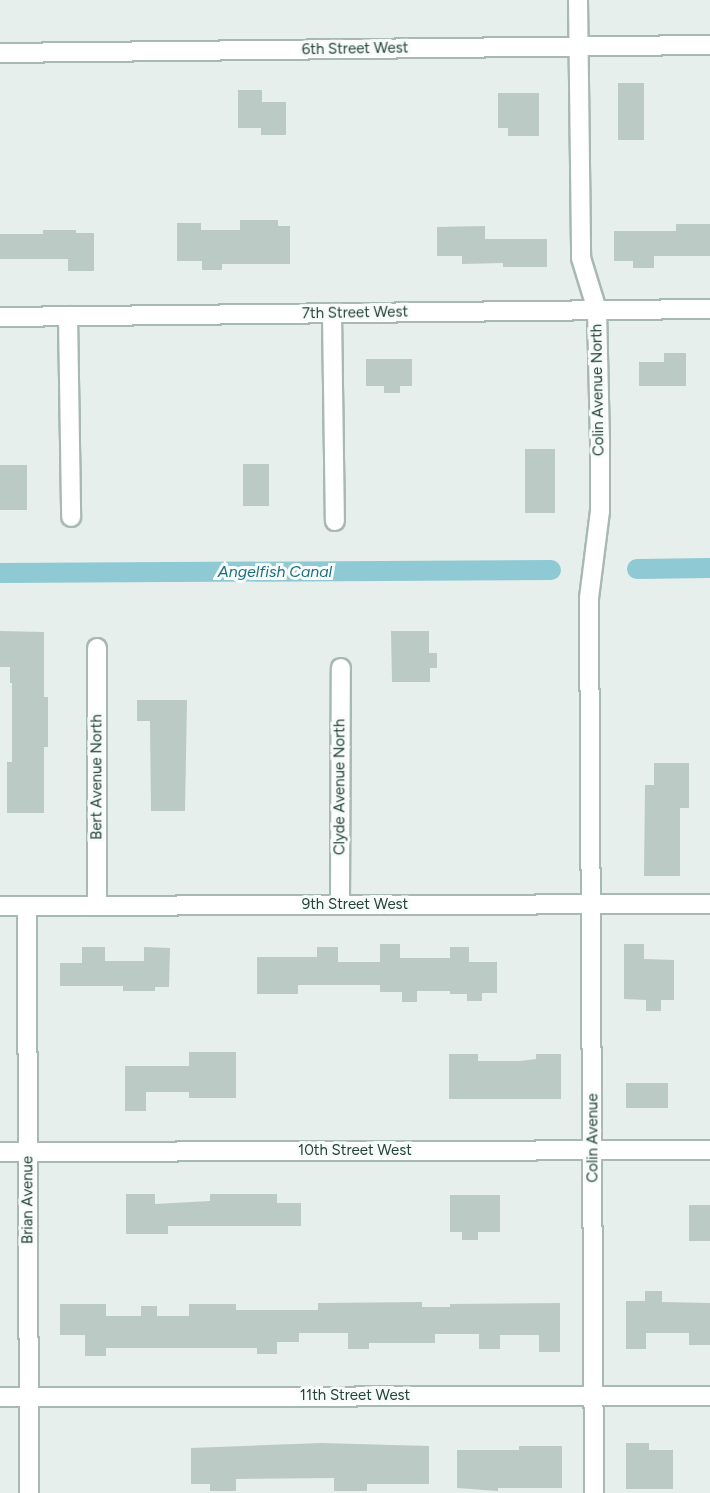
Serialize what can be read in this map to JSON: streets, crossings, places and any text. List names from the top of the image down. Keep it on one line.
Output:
{"streets":{"street":["6th Street West","7th Street West","Colin Avenue North","Bert Avenue North","Clyde Avenue North","9th Street West","Colin Avenue","10th Street West","Brian Avenue","11th Street West"]},"crossings":[["6th Street West","Colin Avenue North"],["7th Street West","Colin Avenue North"],["Colin Avenue North","Colin Avenue"],["Bert Avenue North","9th Street West"],["Clyde Avenue North","9th Street West"],["9th Street West","Colin Avenue"],["9th Street West","Brian Avenue"],["Colin Avenue","10th Street West"],["Colin Avenue","11th Street West"],["10th Street West","Brian Avenue"],["Brian Avenue","11th Street West"]],"water":["Angelfish Canal"]}
